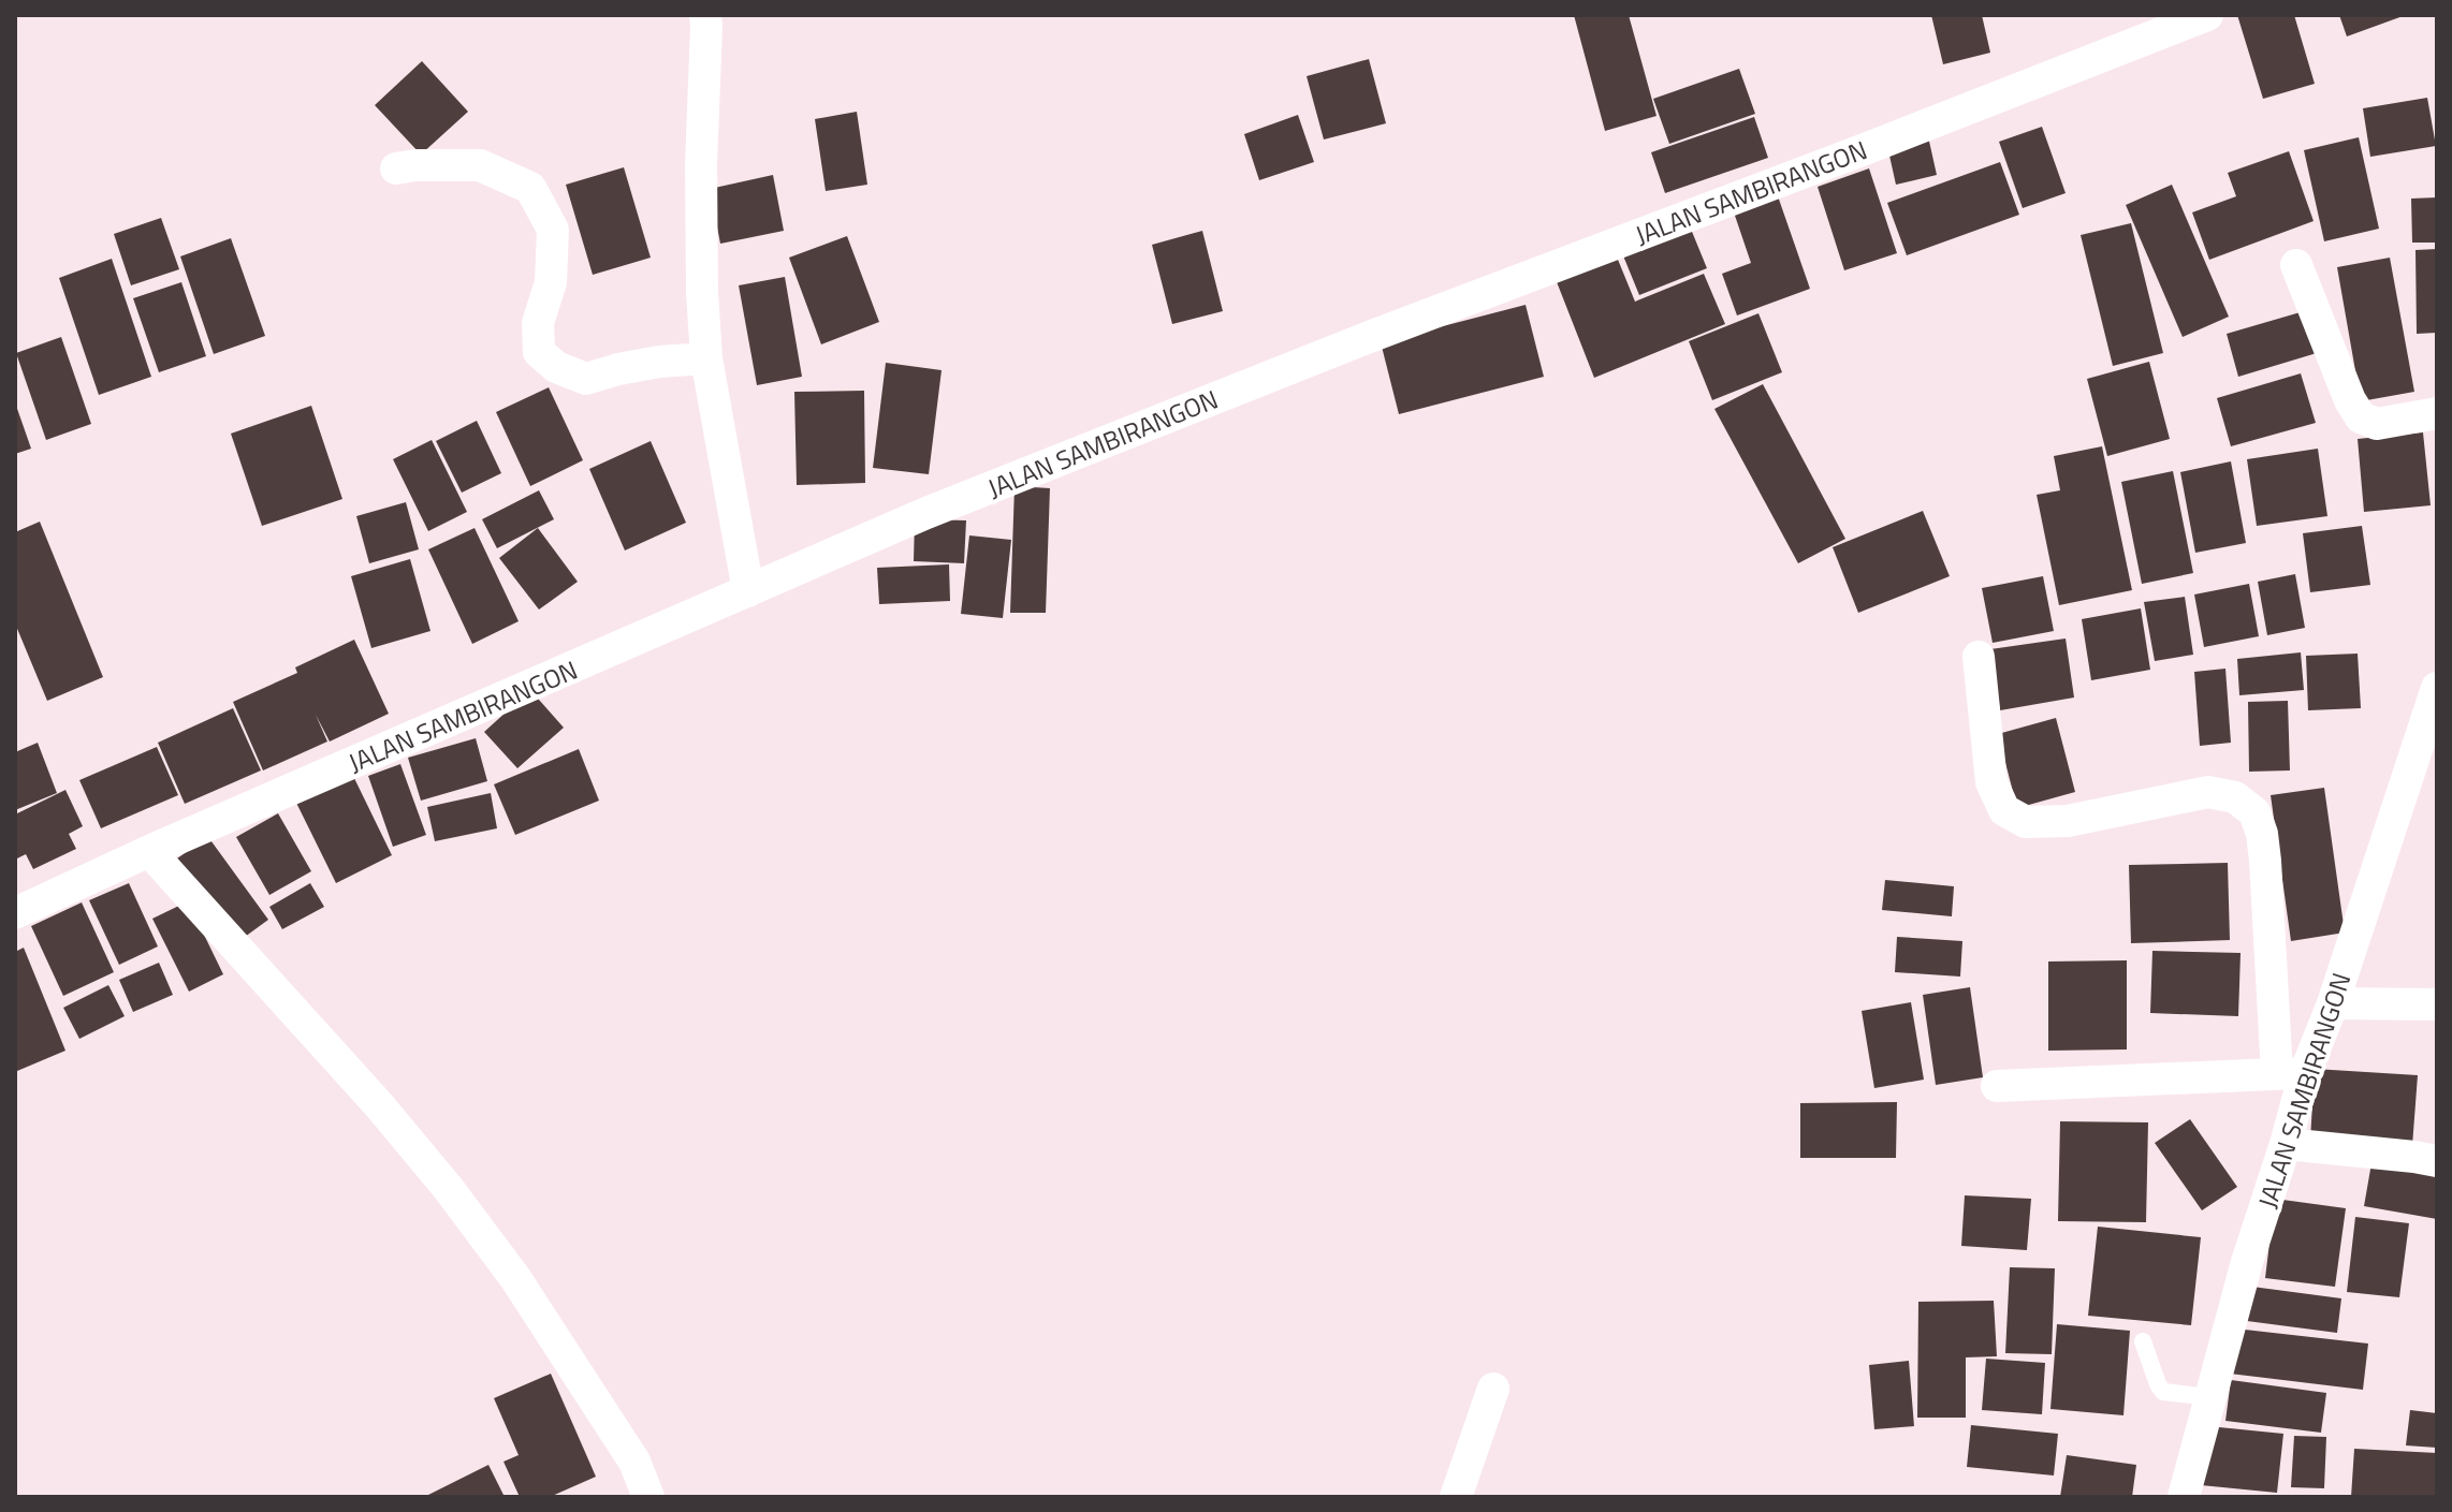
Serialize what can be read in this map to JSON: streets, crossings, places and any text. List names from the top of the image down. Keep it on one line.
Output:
{"streets":{"street":["JALAN SAMBIRANGON"]}}
